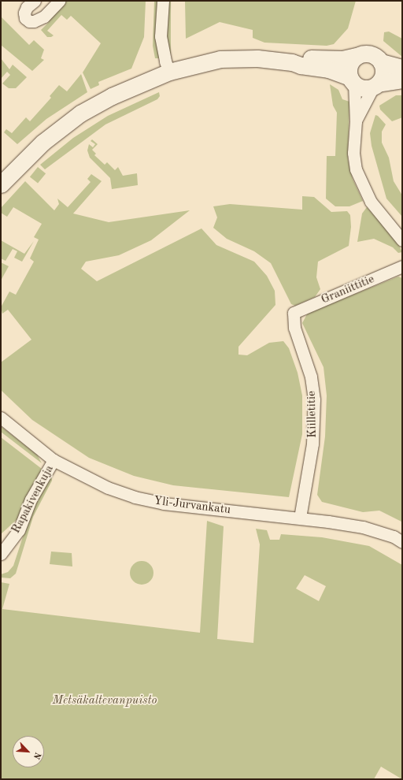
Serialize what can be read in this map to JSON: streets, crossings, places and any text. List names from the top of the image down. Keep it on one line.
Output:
{"streets":{"street":["Graniittitie","Kiilletitie","Rapakivenkuja","Yli-Jurvankatu"]},"crossings":[["Graniittitie","Kiilletitie"],["Kiilletitie","Yli-Jurvankatu"],["Rapakivenkuja","Yli-Jurvankatu"]],"parks":["Metsäkaltevanpuisto"],"north":"bottom right"}
